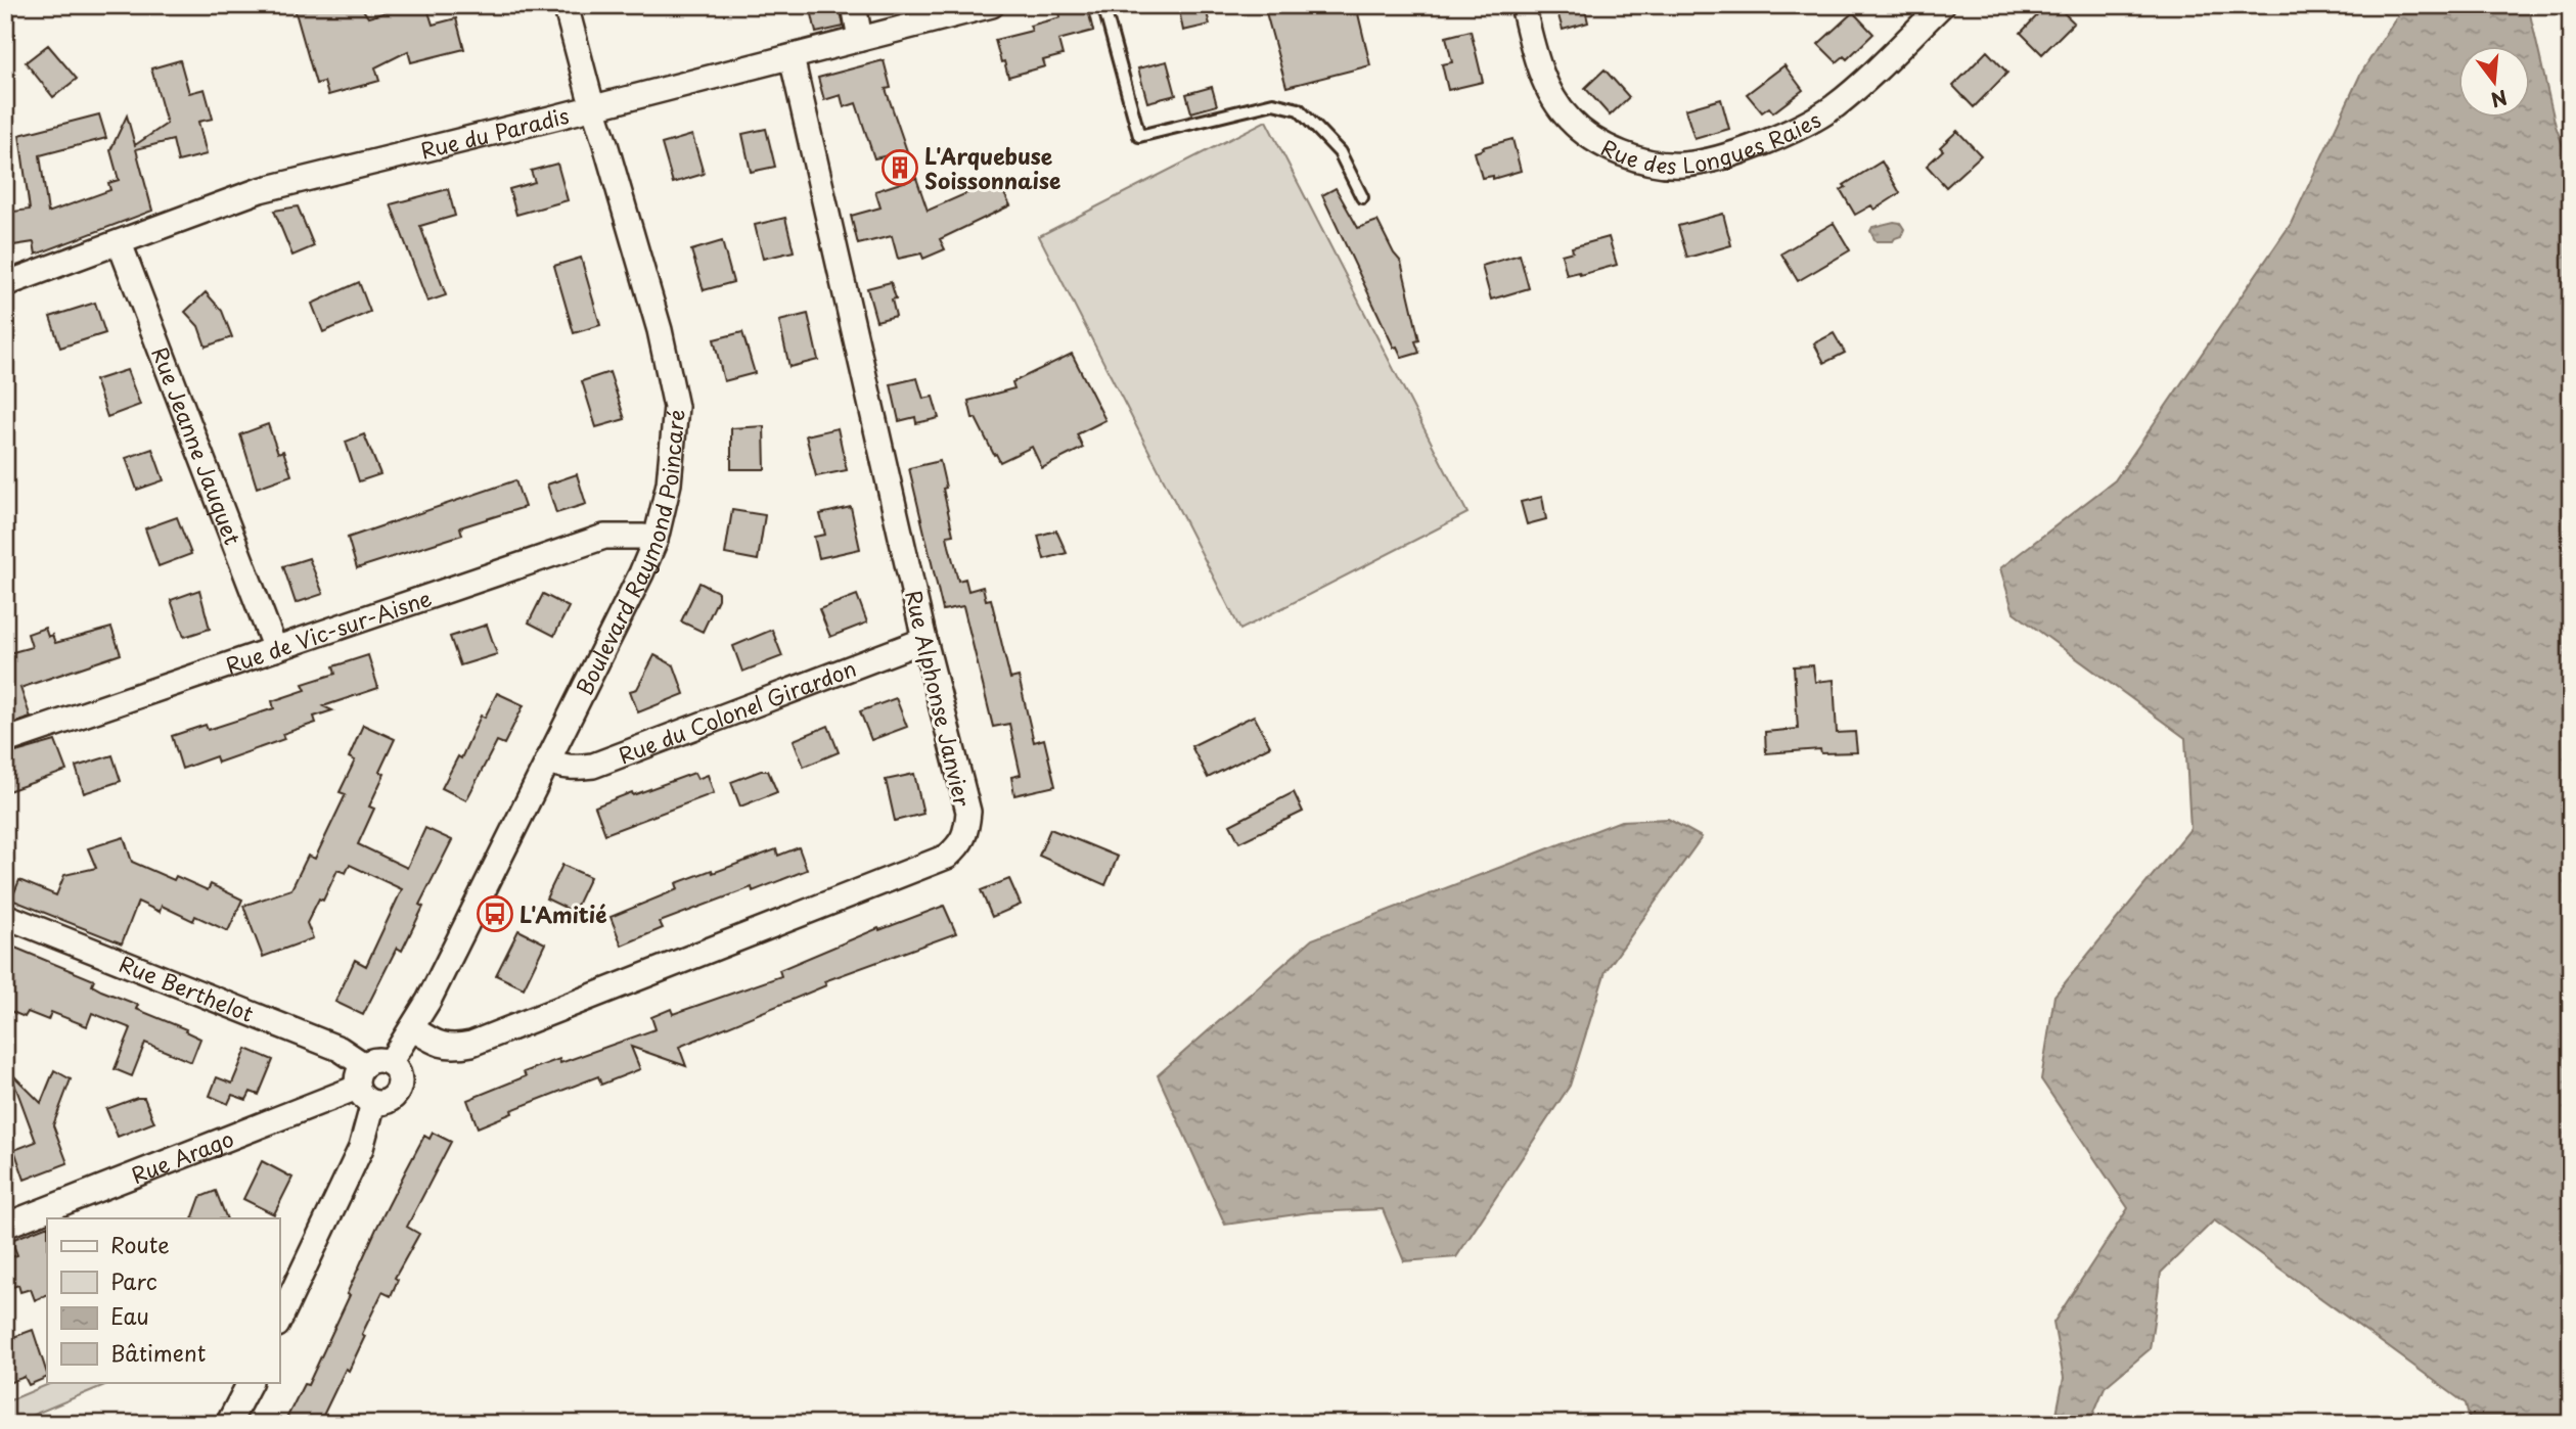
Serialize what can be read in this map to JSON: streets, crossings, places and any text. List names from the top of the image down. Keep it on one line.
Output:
{"streets":{"street":["Rue des Longues Raies","Rue du Paradis","Rue Jeanne Jauquet","Boulevard Raymond Poincaré","Rue de Vic-sur-Aisne","Rue Alphonse Janvier","Rue du Colonel Girardon","Rue Berthelot","Rue Arago"]},"crossings":[["Rue du Paradis","Rue Jeanne Jauquet"],["Rue du Paradis","Boulevard Raymond Poincaré"],["Rue du Paradis","Rue Alphonse Janvier"],["Rue Jeanne Jauquet","Rue de Vic-sur-Aisne"],["Boulevard Raymond Poincaré","Rue de Vic-sur-Aisne"],["Boulevard Raymond Poincaré","Rue Alphonse Janvier"],["Boulevard Raymond Poincaré","Rue du Colonel Girardon"],["Boulevard Raymond Poincaré","Rue Berthelot"],["Boulevard Raymond Poincaré","Rue Arago"],["Rue Alphonse Janvier","Rue du Colonel Girardon"],["Rue Berthelot","Rue Arago"]],"places":{"building":["L'Arquebuse Soissonnaise"],"bus stop":["L'Amitié"]},"legend":["Route","Parc","Eau","Bâtiment"],"north":"bottom"}
